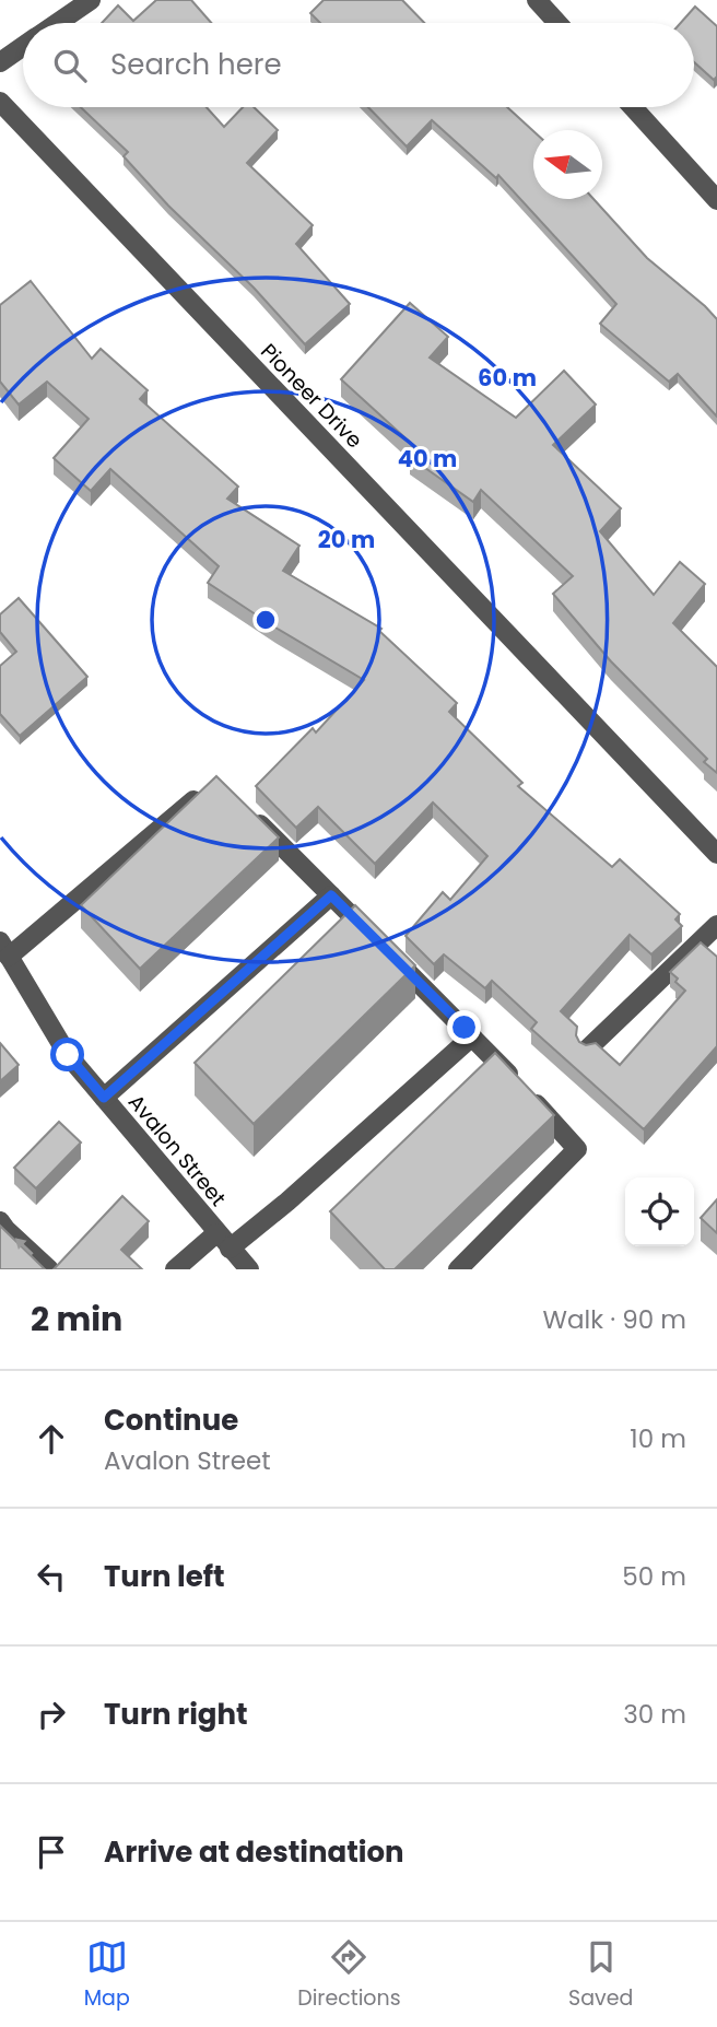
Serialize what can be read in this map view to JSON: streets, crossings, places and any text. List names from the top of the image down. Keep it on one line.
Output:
{"streets":{"street":["Pioneer Drive","Avalon Street"]},"north":"left","page":{"search":"Search here","heading":["2 min","Walk · 90 m"],"list":[["Continue","Avalon Street","10 m"],["Turn left","50 m"],["Turn right","30 m"],"Arrive at destination"],"nav":["Map","Directions","Saved"]},"rings":["60 m","40 m","20 m"]}
